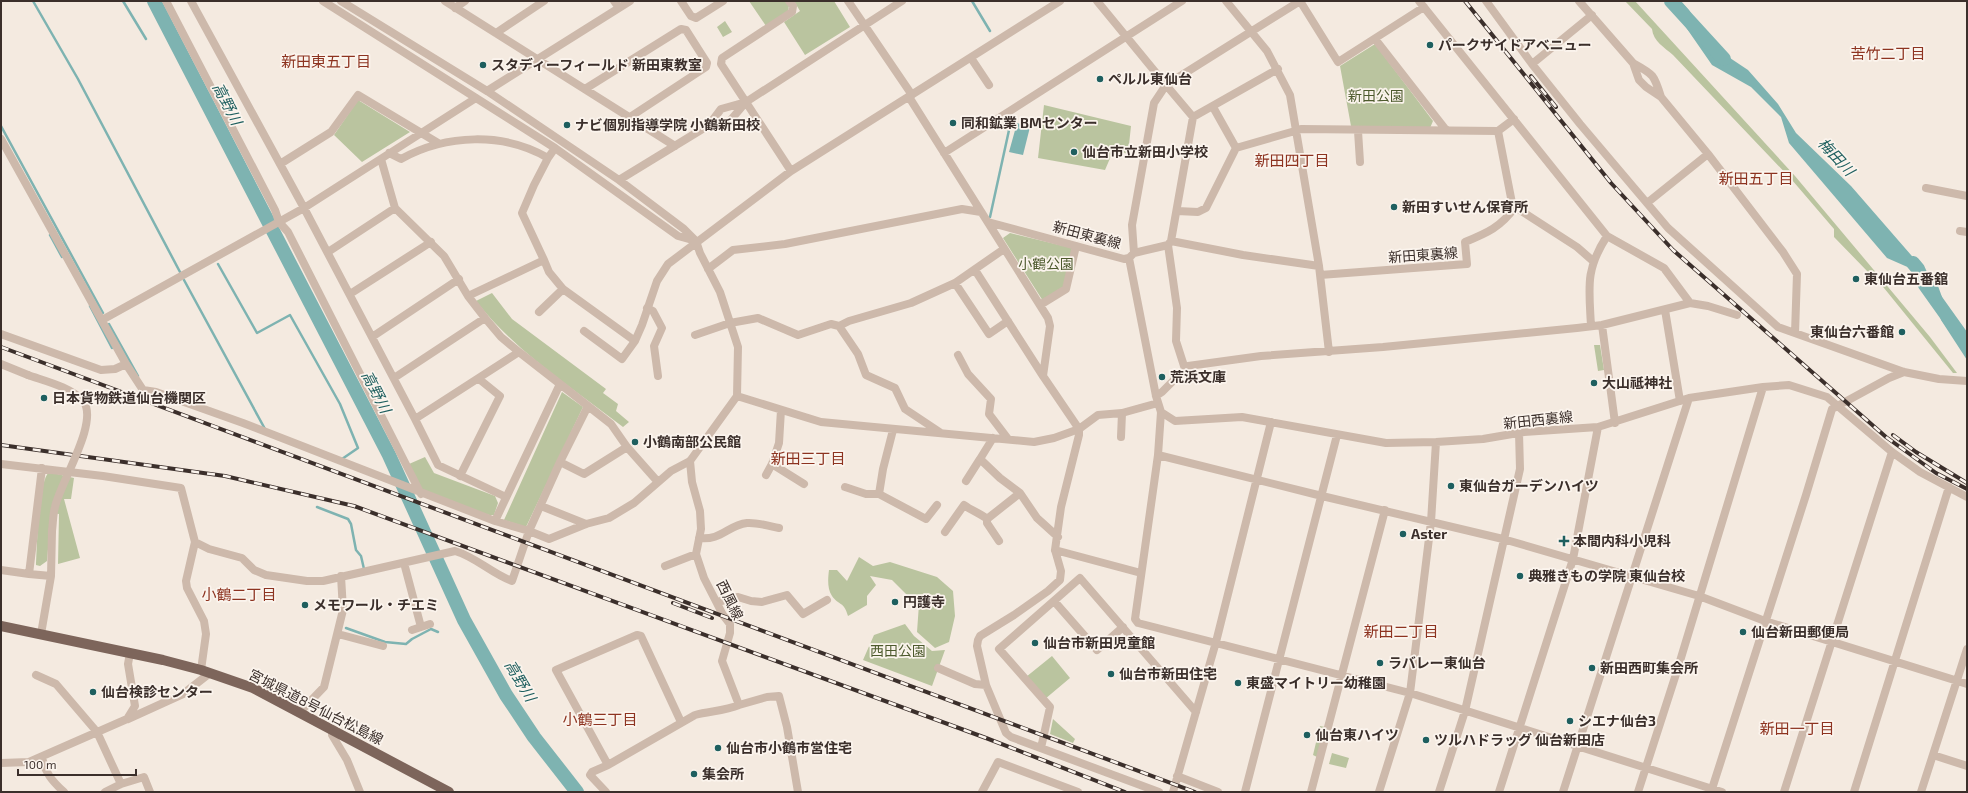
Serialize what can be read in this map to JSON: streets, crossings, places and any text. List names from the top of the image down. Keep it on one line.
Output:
{"streets":{"main road":["宮城県道8号仙台松島線"],"street":["新田東裏線","新田西裏線","西風線"]},"districts":["苦竹二丁目","新田東五丁目","新田四丁目","新田五丁目","新田三丁目","小鶴二丁目","新田二丁目","小鶴三丁目","新田一丁目"],"water":["高野川","梅田川"],"parks":["新田公園","小鶴公園","西田公園"],"places":{"other":["パークサイドアベニュー","スタディーフィールド 新田東教室","ペルル東仙台","同和鉱業 BMセンター","ナビ個別指導学院 小鶴新田校","仙台市立新田小学校","新田すいせん保育所","東仙台五番舘","東仙台六番館","荒浜文庫","大山祗神社","日本貨物鉄道仙台機関区","小鶴南部公民館","東仙台ガーデンハイツ","Aster","典雅きもの学院 東仙台校","円護寺","メモワール・チエミ","仙台新田郵便局","仙台市新田児童館","ラバレー東仙台","新田西町集会所","仙台市新田住宅","東盛マイトリー幼稚園","仙台検診センター","シエナ仙台3","仙台東ハイツ","ツルハドラッグ 仙台新田店","仙台市小鶴市営住宅","集会所"],"health":["本間内科小児科"]},"scale_bar":"100 m"}
